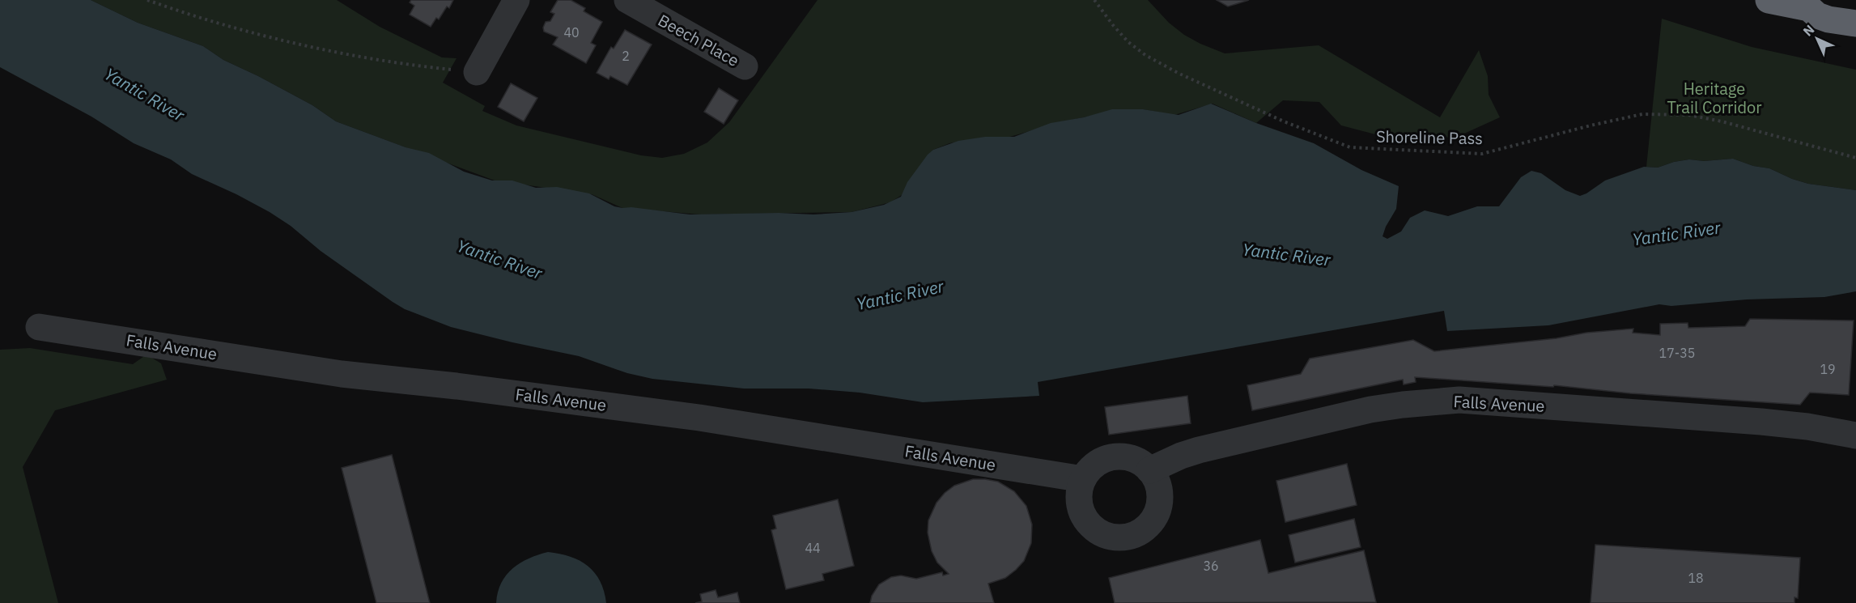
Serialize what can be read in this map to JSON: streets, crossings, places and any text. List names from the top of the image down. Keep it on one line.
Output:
{"streets":{"street":["Beech Place","Falls Avenue"],"path":["Shoreline Pass"]},"water":["Yantic River"],"parks":["Heritage Trail Corridor"],"house_numbers":["40","2","17-35","19","44","36","18"],"north":"top left"}
